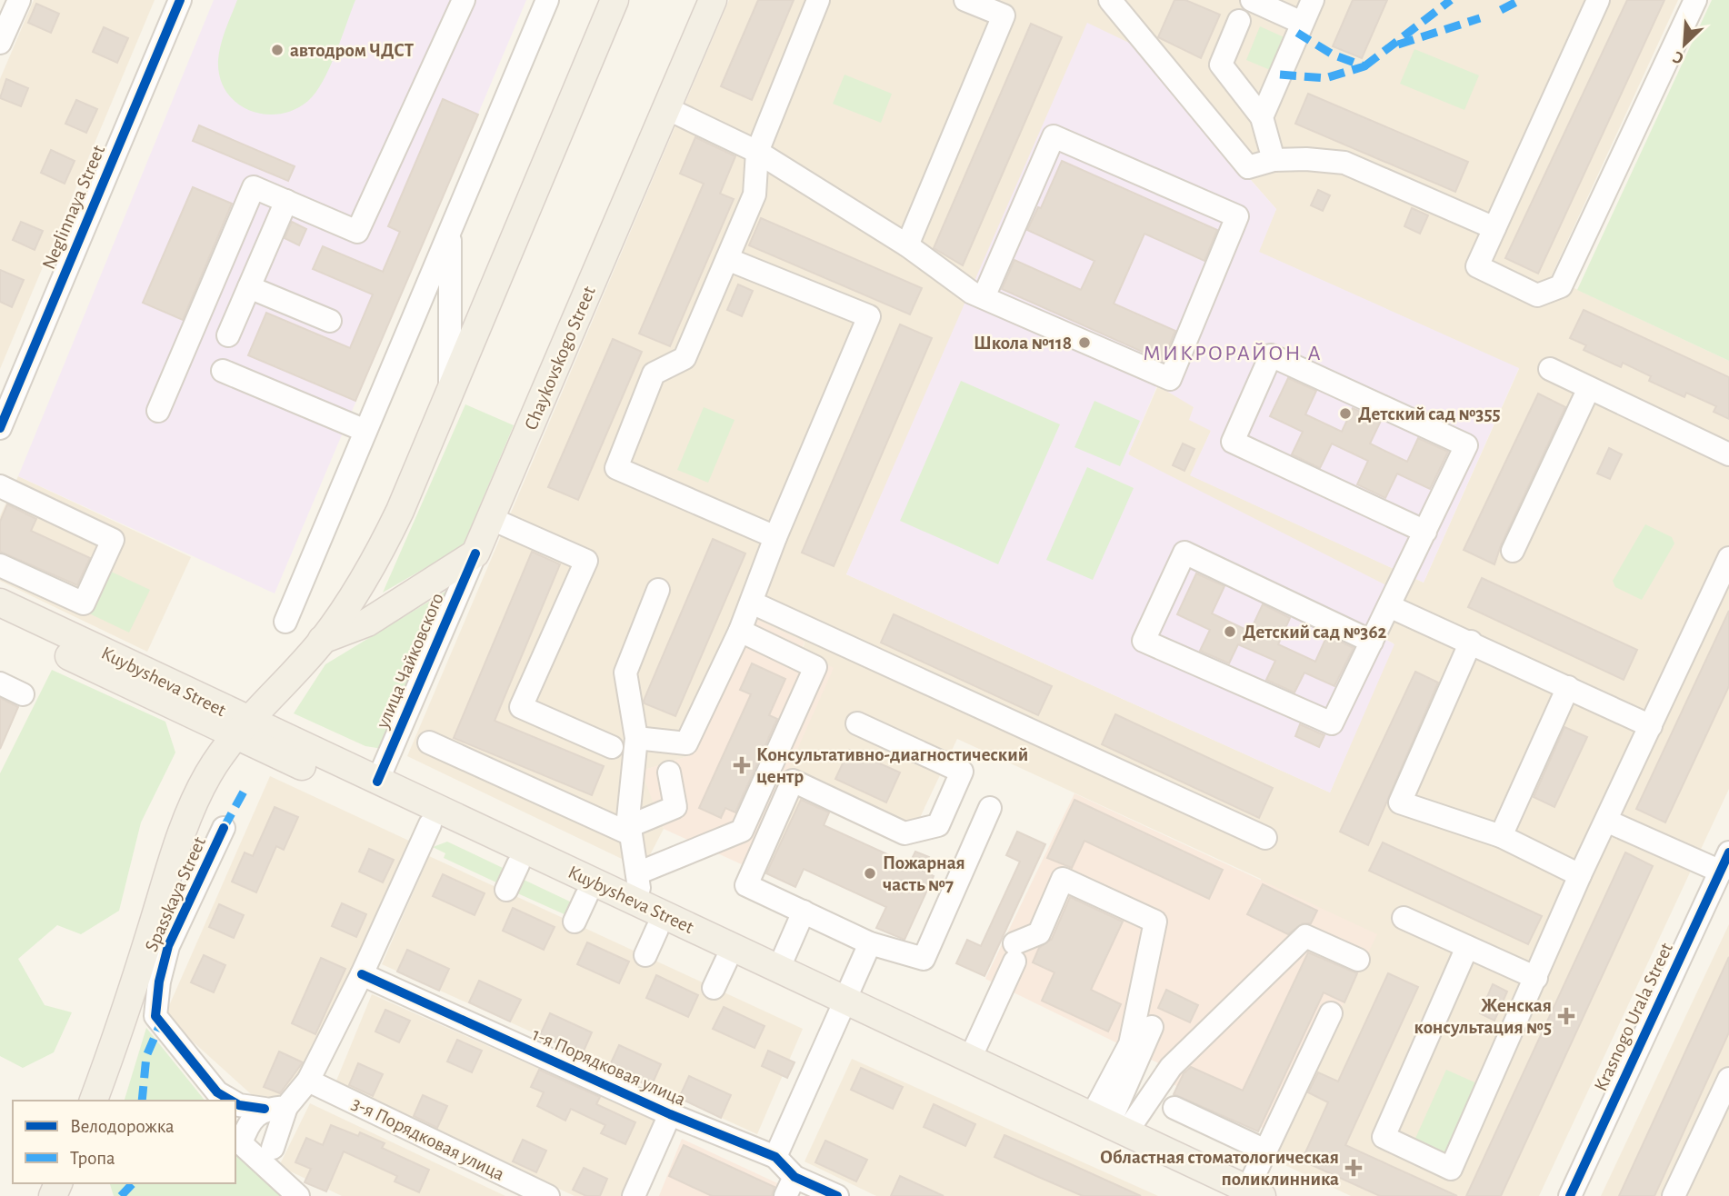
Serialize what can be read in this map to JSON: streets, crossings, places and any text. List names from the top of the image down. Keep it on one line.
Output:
{"streets":{"main road":["Chaykovskogo Street","Kuybysheva Street"],"street":["Neglinnaya Street","улица Чайковского","Spasskaya Street","Krasnogo Urala Street","1-я Порядковая улица","3-я Порядковая улица"]},"crossings":[["Chaykovskogo Street","улица Чайковского"],["улица Чайковского","Kuybysheva Street"]],"districts":["МИКРОРАЙОН А"],"places":{"other":["автодром ЧДСТ","Школа №118","Детский сад №355","Детский сад №362","Пожарная часть №7"],"health":["Консультативно-диагностический центр","Женская консультация №5","Областная стоматологическая поликлинника"]},"legend":["Велодорожка","Тропа"],"north":"bottom left"}
